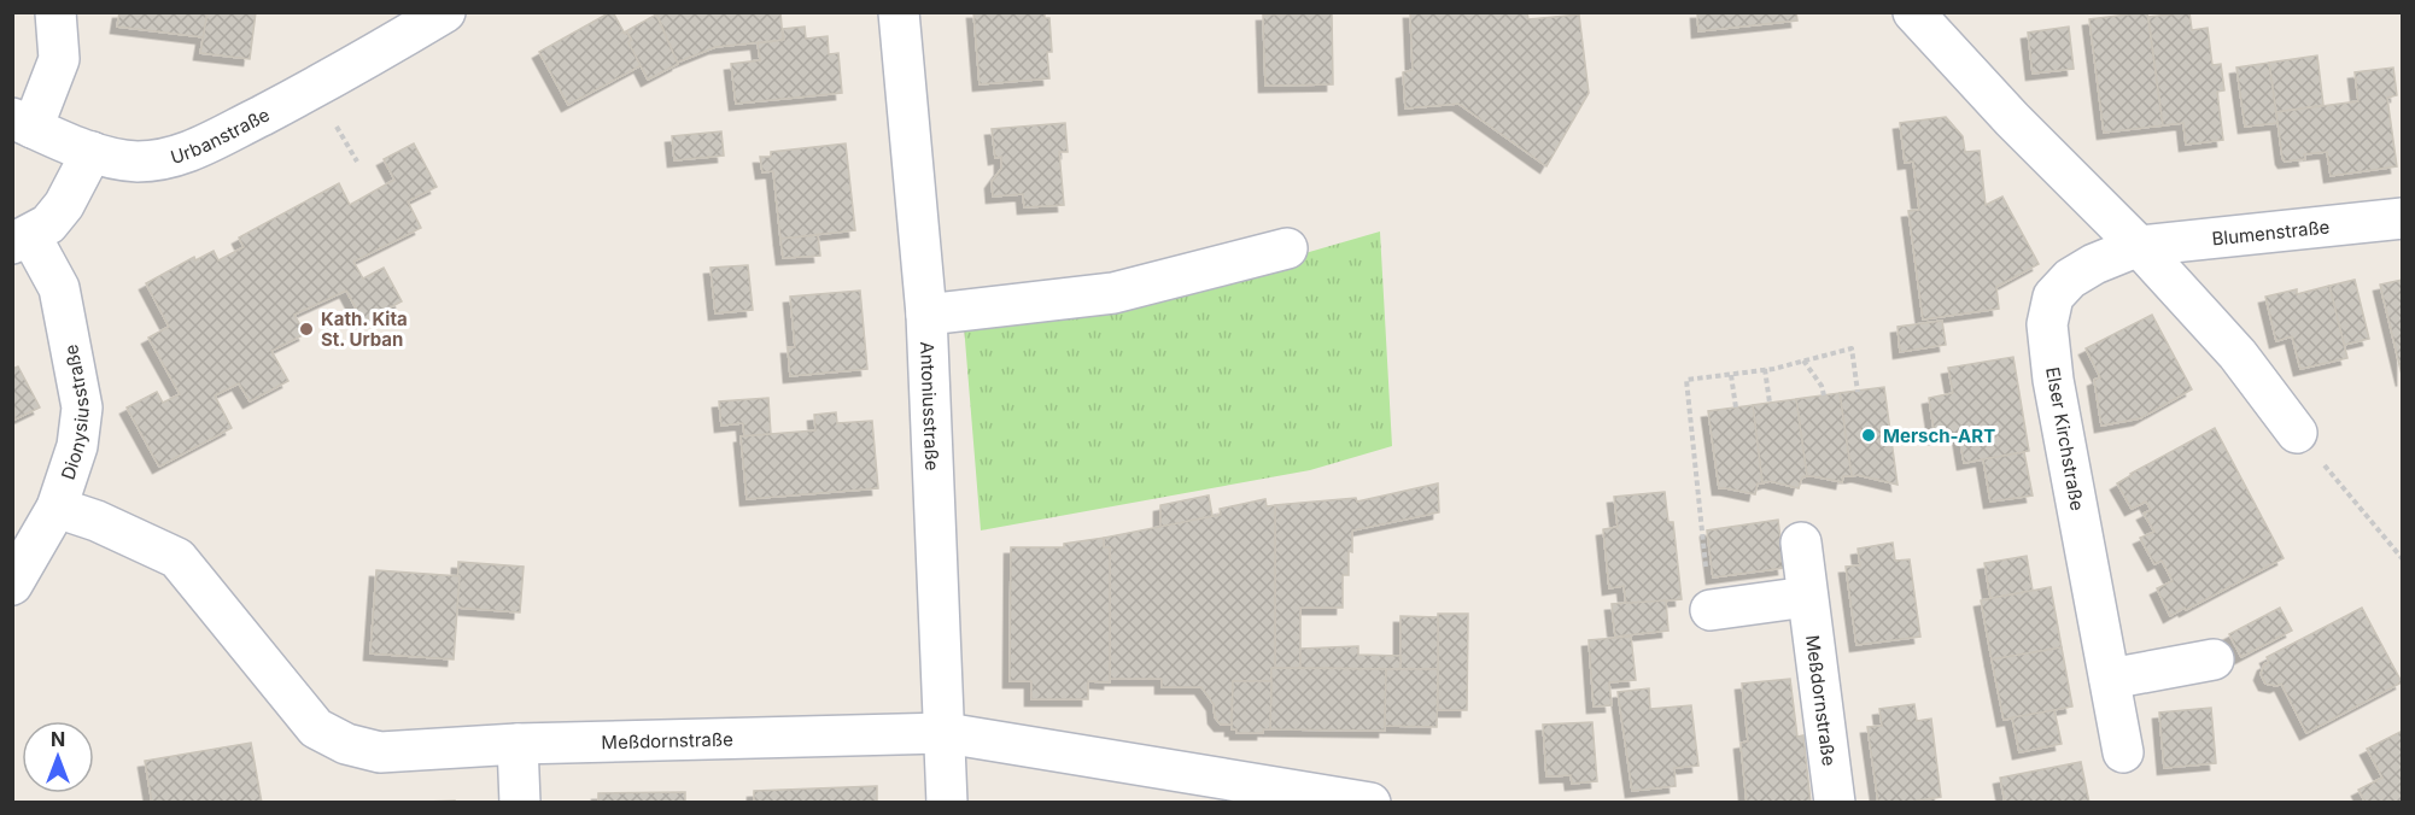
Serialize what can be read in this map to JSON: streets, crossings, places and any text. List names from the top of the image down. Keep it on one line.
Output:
{"streets":{"street":["Urbanstraße","Blumenstraße","Antoniusstraße","Dionysiusstraße","Elser Kirchstraße","Meßdornstraße"]},"crossings":[["Blumenstraße","Elser Kirchstraße"],["Antoniusstraße","Meßdornstraße"],["Dionysiusstraße","Meßdornstraße"]],"places":["Kath. Kita St. Urban","Mersch-ART"],"north":"top"}
